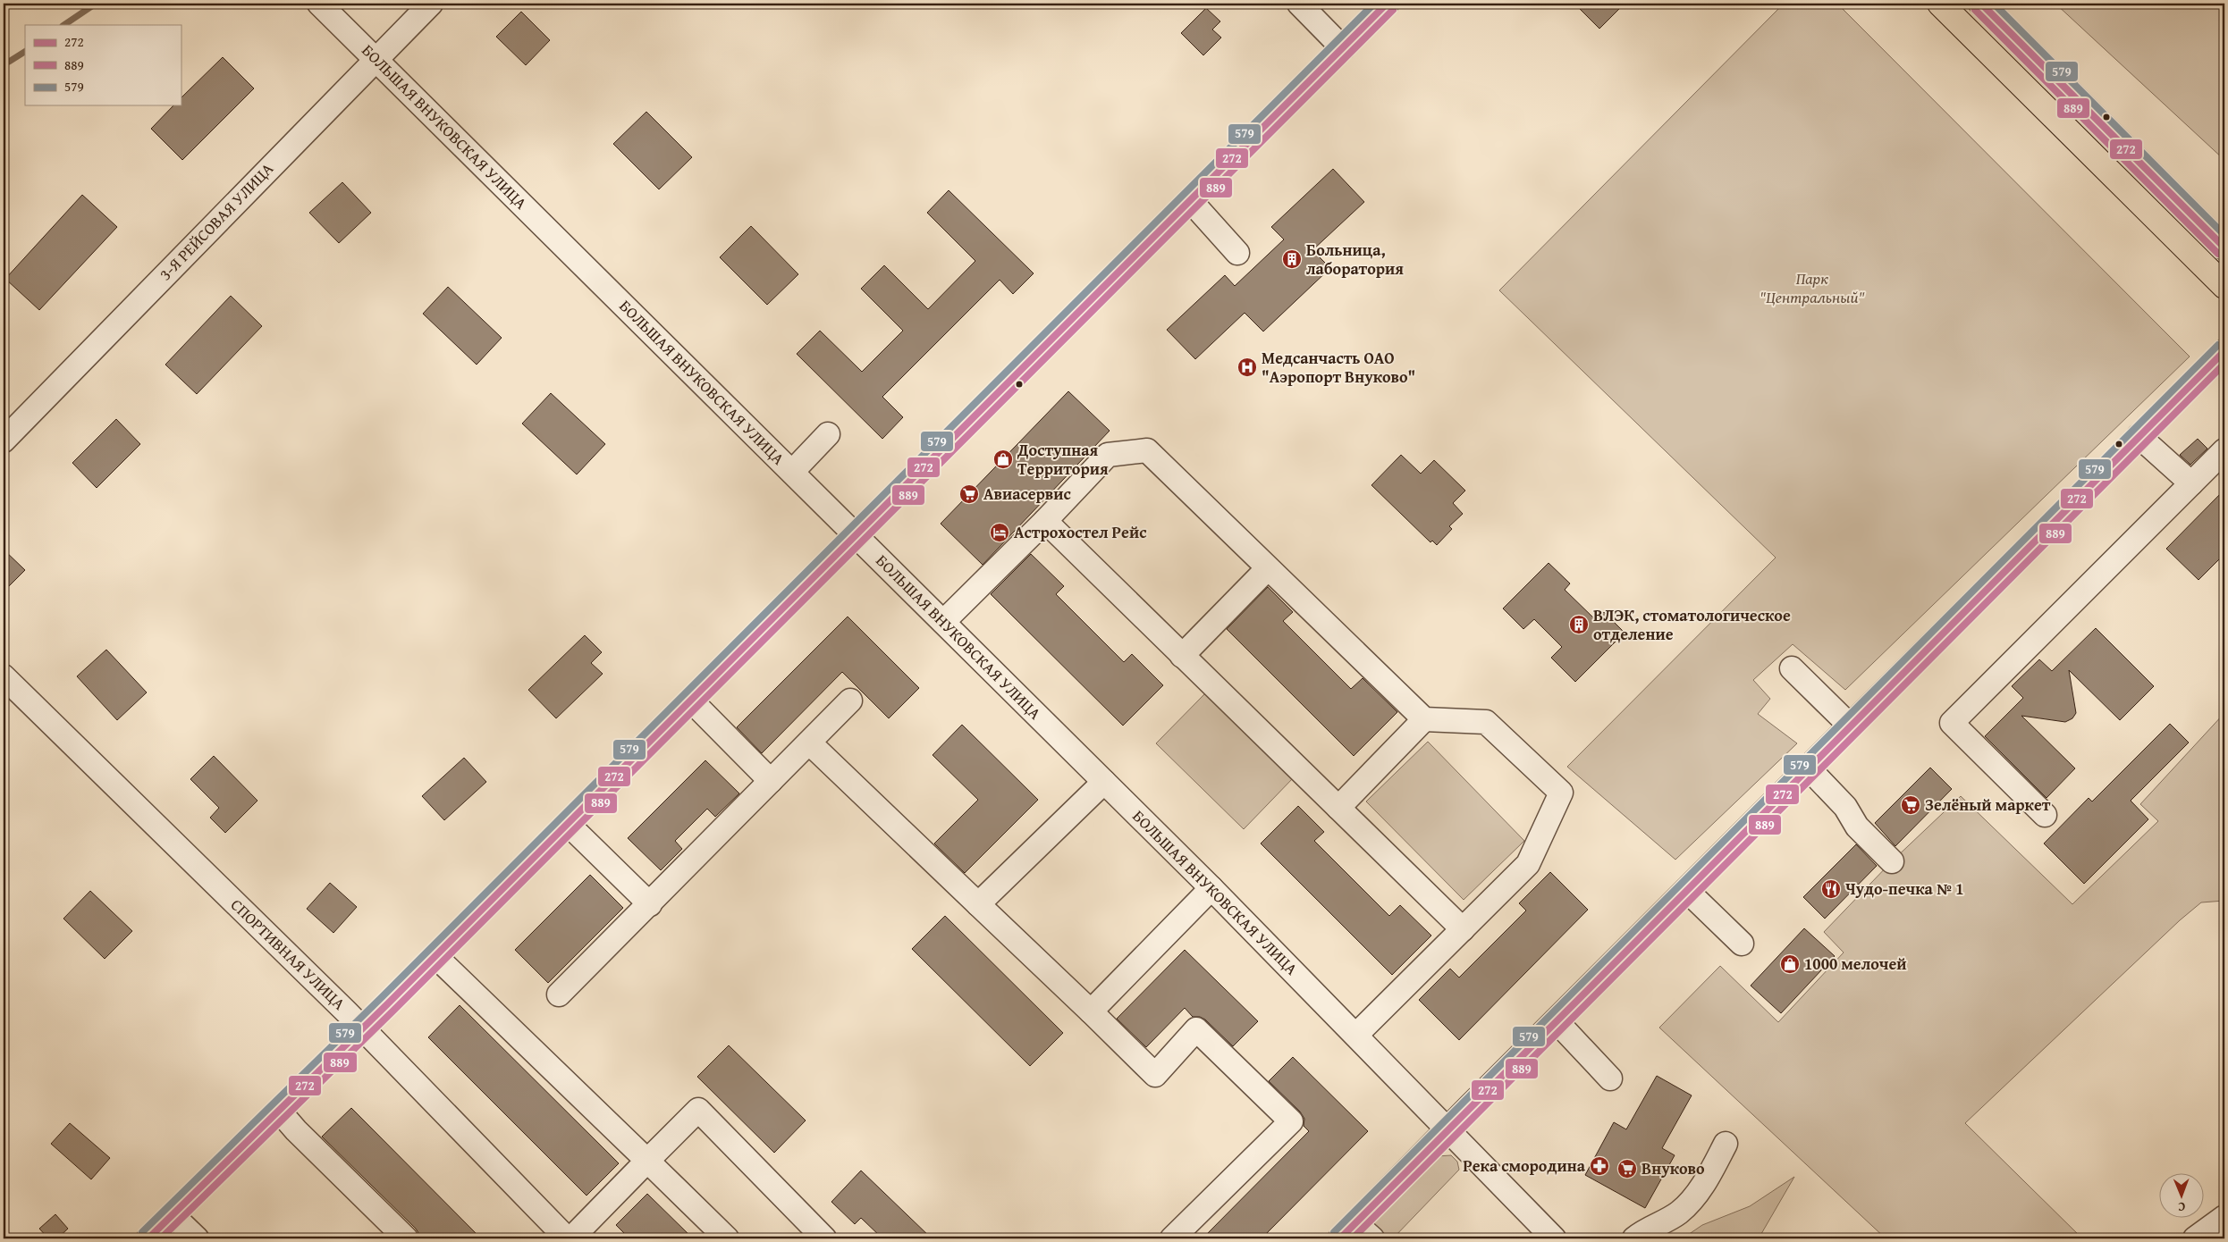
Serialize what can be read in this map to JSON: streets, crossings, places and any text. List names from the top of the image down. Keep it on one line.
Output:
{"streets":{"street":["БОЛЬШАЯ ВНУКОВСКАЯ УЛИЦА","3-Я РЕЙСОВАЯ УЛИЦА","СПОРТИВНАЯ УЛИЦА"]},"crossings":[["БОЛЬШАЯ ВНУКОВСКАЯ УЛИЦА","3-Я РЕЙСОВАЯ УЛИЦА"]],"parks":["Парк \"Центральный\""],"places":{"building":["Больница, лаборатория","ВЛЭК, стоматологическое отделение"],"hospital":["Медсанчасть ОАО \"Аэропорт Внуково\""],"shop":["Доступная Территория","1000 мелочей"],"supermarket":["Авиасервис","Зелёный маркет","Внуково"],"hotel":["Астрохостел Рейс"],"restaurant":["Чудо-печка № 1"],"pharmacy":["Река смородина"]},"lines":["transit line 272","transit line 579","transit line 889"],"legend":["272","889","579"],"north":"bottom"}
